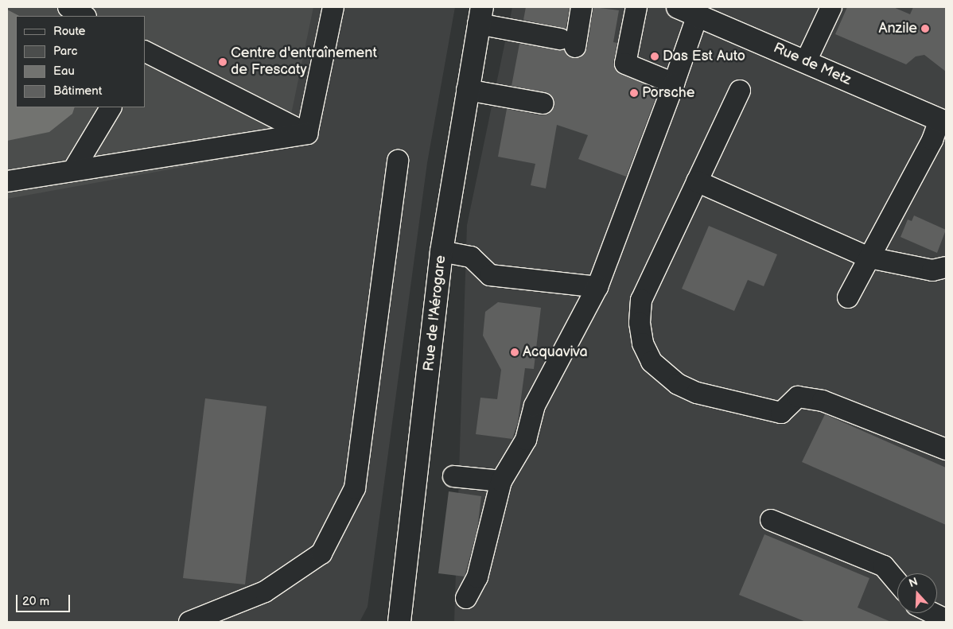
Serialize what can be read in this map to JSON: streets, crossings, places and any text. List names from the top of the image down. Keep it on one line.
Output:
{"streets":{"main road":["Rue de Metz","Rue de l'Aérogare"]},"places":["Anzile","Das Est Auto","Centre d'entraînement de Frescaty","Porsche","Acquaviva"],"legend":["Route","Parc","Eau","Bâtiment"],"scale_bar":"20 m","north":"top"}
